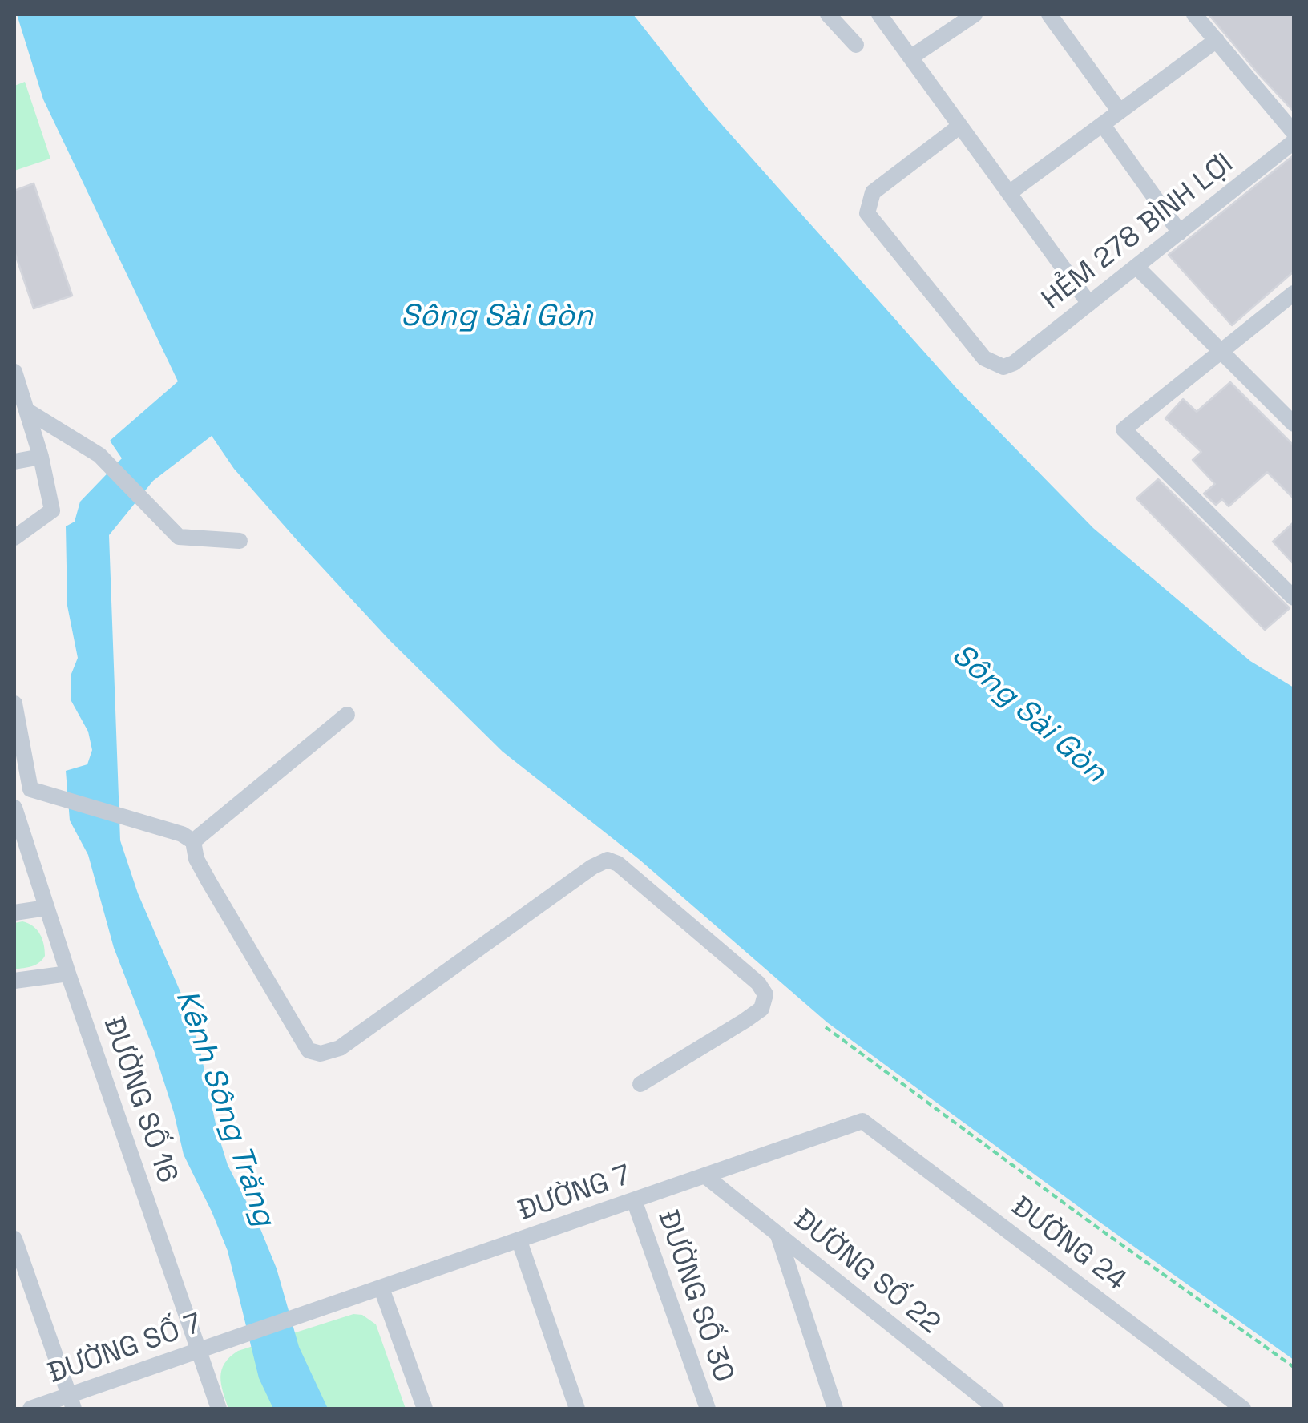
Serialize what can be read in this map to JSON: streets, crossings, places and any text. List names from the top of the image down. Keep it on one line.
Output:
{"streets":{"street":["HẺM 278 BÌNH LỢI","ĐƯỜNG SỐ 16","ĐƯỜNG 7","ĐƯỜNG 24","ĐƯỜNG SỐ 22","ĐƯỜNG SỐ 30","ĐƯỜNG SỐ 7"]},"crossings":[["ĐƯỜNG SỐ 16","ĐƯỜNG SỐ 7"],["ĐƯỜNG 7","ĐƯỜNG 24"],["ĐƯỜNG 7","ĐƯỜNG SỐ 22"],["ĐƯỜNG 7","ĐƯỜNG SỐ 30"],["ĐƯỜNG 7","ĐƯỜNG SỐ 7"]],"water":["Sông Sài Gòn","Kênh Sông Trăng"]}
